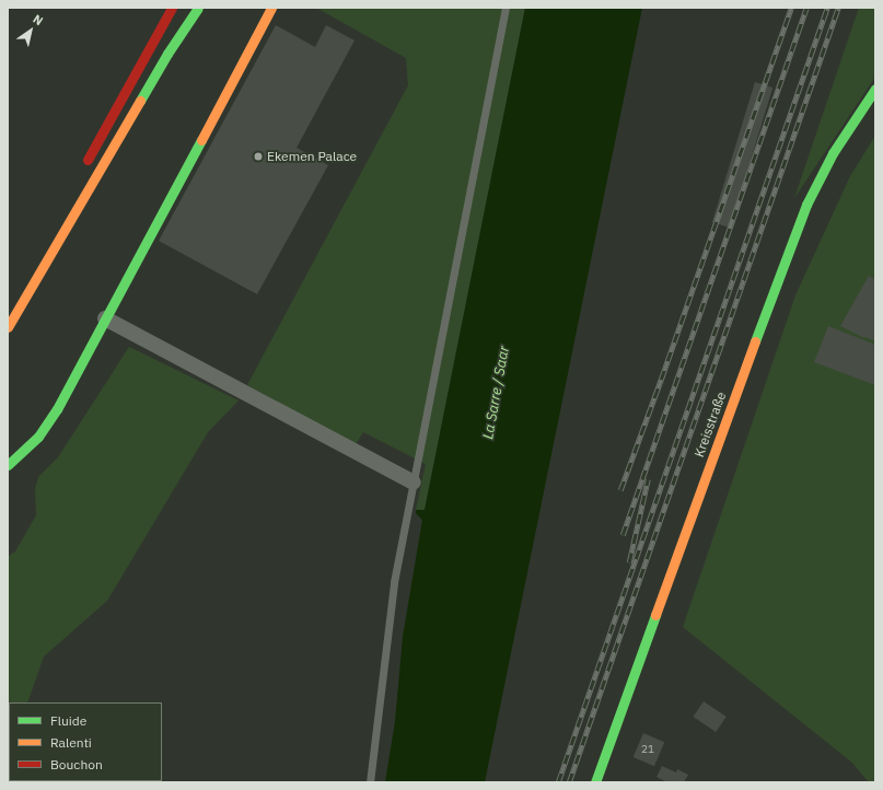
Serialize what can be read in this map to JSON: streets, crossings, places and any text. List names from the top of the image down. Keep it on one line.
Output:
{"streets":{"main road":["Kreisstraße"]},"water":["La Sarre / Saar"],"places":["Ekemen Palace"],"house_numbers":["21"],"legend":["Fluide","Ralenti","Bouchon"],"north":"top right"}
